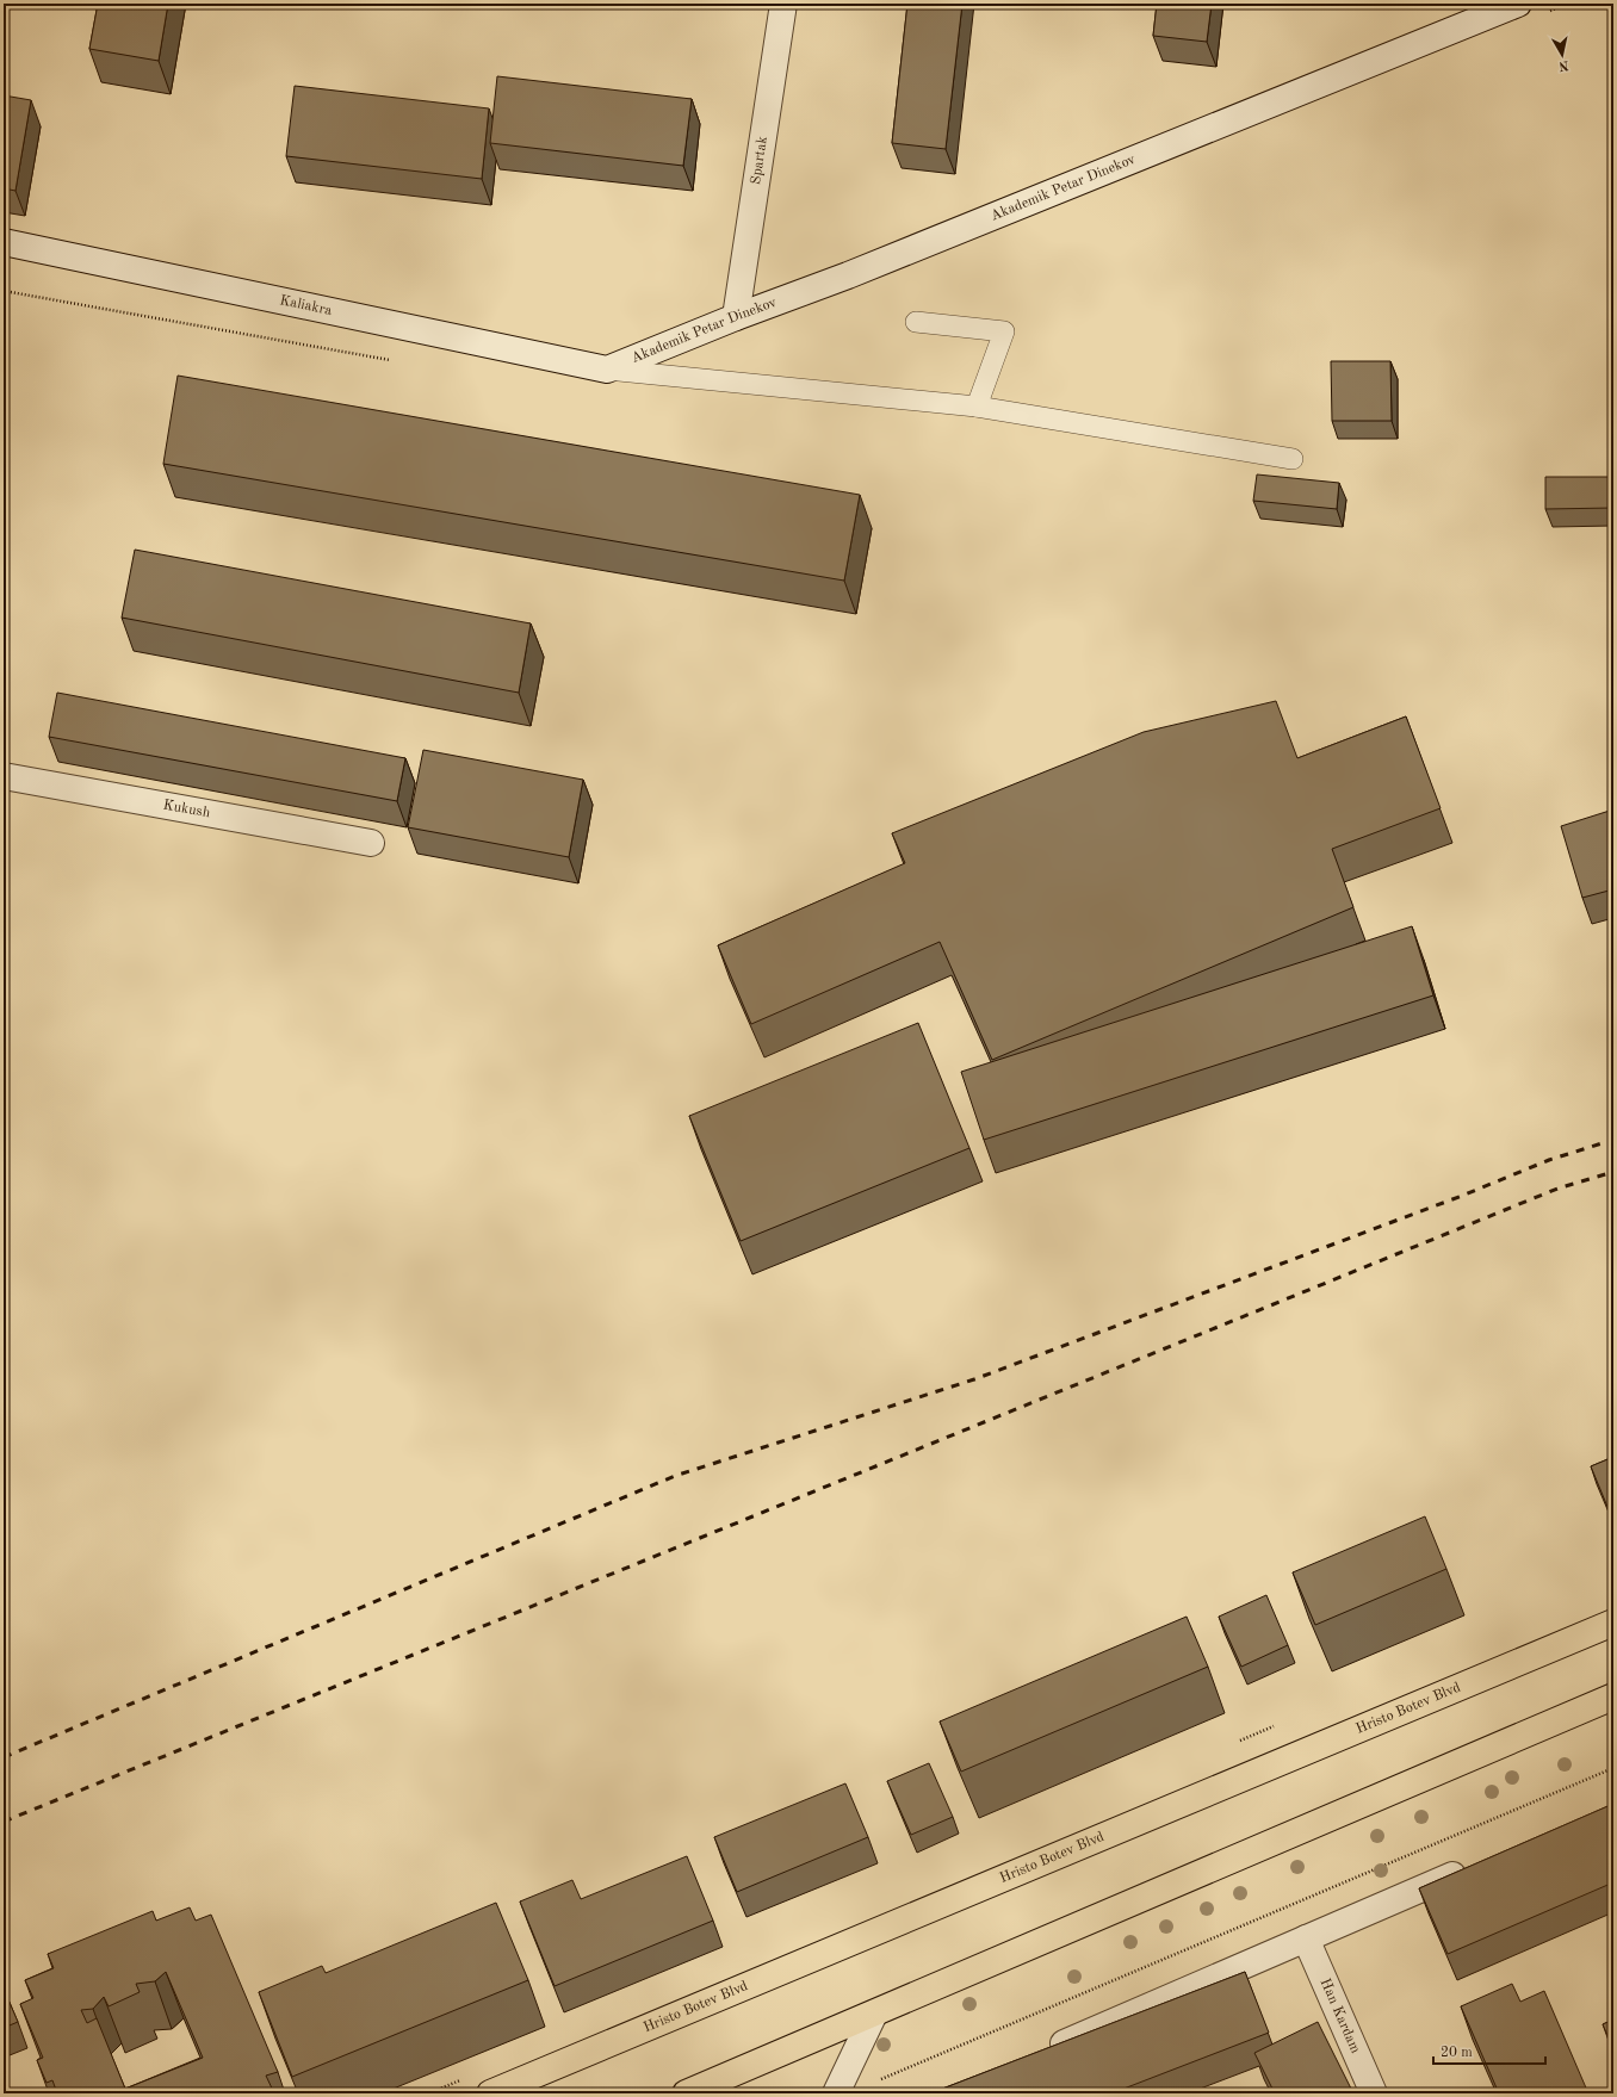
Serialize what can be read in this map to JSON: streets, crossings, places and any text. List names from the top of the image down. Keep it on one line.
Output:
{"streets":{"main road":["Hristo Botev Blvd"],"street":["Spartak","Akademik Petar Dinekov","Kaliakra","Kukush","Han Kardam"]},"crossings":[["Spartak","Akademik Petar Dinekov"],["Akademik Petar Dinekov","Kaliakra"]],"scale_bar":"20 m","north":"bottom"}
